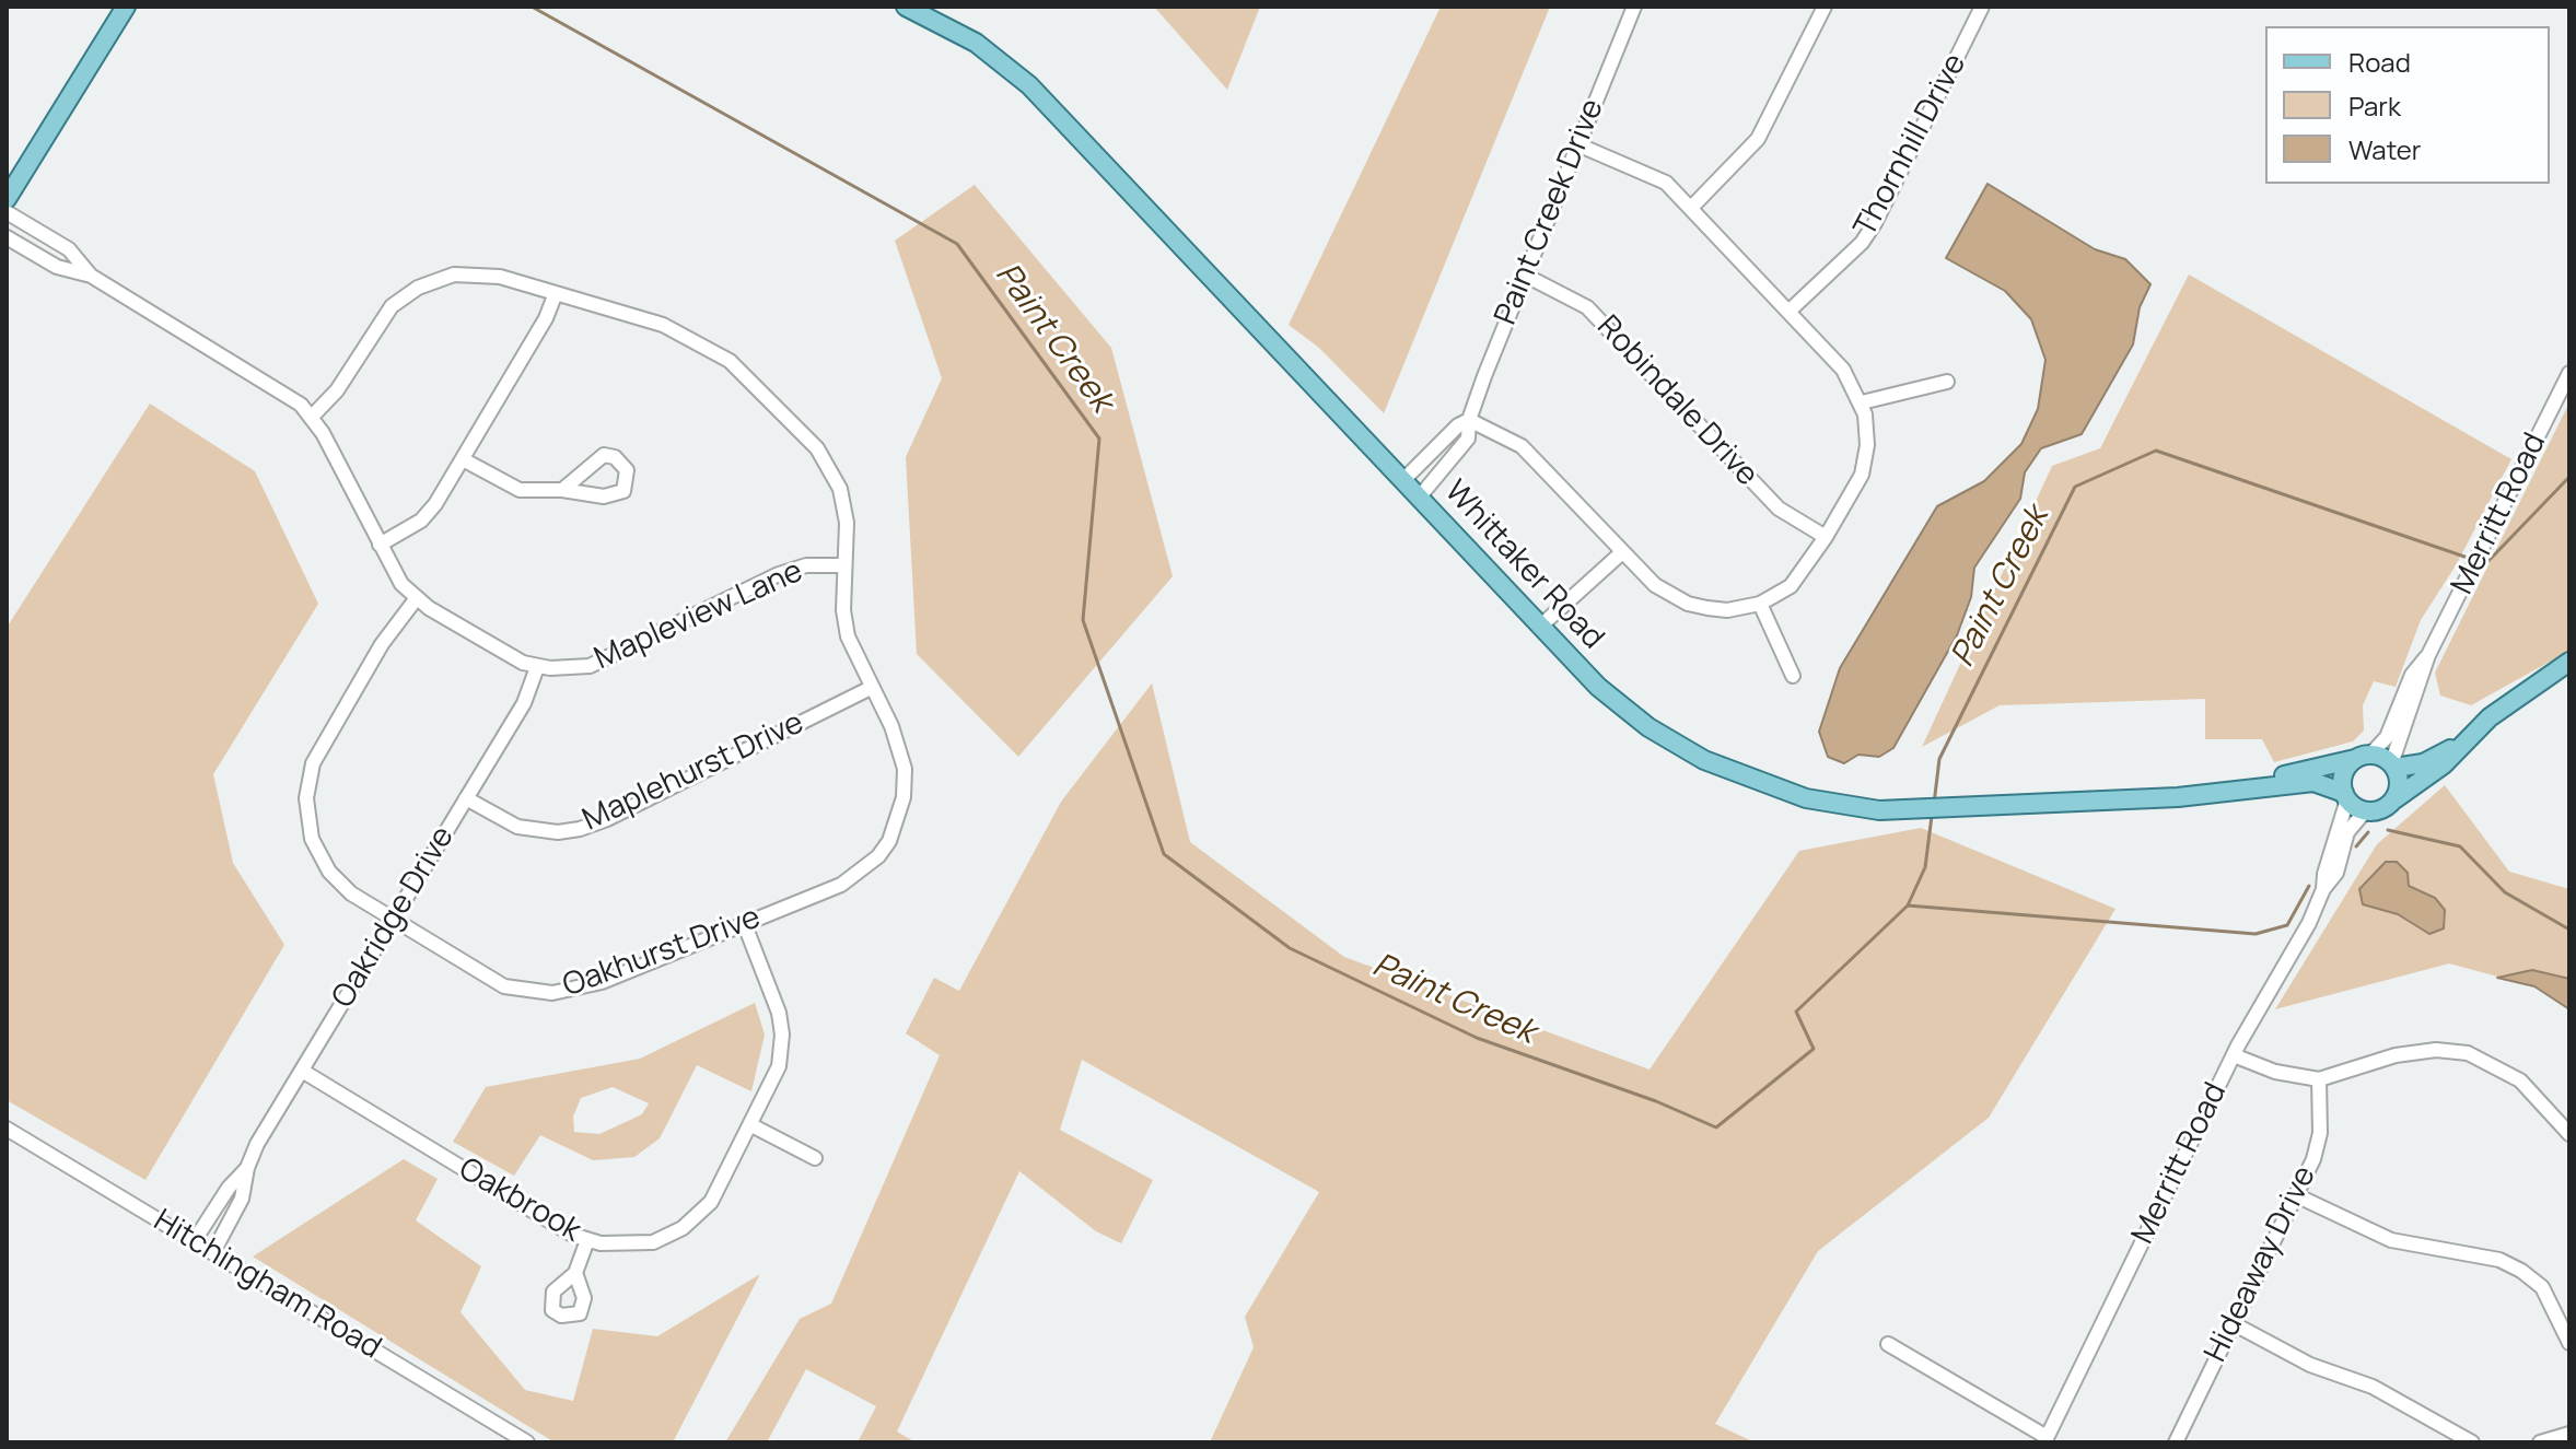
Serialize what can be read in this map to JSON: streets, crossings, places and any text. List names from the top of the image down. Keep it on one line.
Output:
{"streets":{"main road":["Whittaker Road"],"street":["Thornhill Drive","Paint Creek Drive","Robindale Drive","Merritt Road","Mapleview Lane","Maplehurst Drive","Oakridge Drive","Oakhurst Drive","Oakbrook","Hideaway Drive","Hitchingham Road"]},"crossings":[["Paint Creek Drive","Robindale Drive"],["Paint Creek Drive","Whittaker Road"],["Merritt Road","Whittaker Road"],["Mapleview Lane","Oakridge Drive"],["Mapleview Lane","Oakhurst Drive"],["Maplehurst Drive","Oakridge Drive"],["Maplehurst Drive","Oakhurst Drive"],["Oakridge Drive","Oakhurst Drive"],["Oakridge Drive","Oakbrook"],["Oakridge Drive","Hitchingham Road"],["Oakhurst Drive","Oakbrook"]],"water":["Paint Creek"],"legend":["Road","Park","Water"]}
